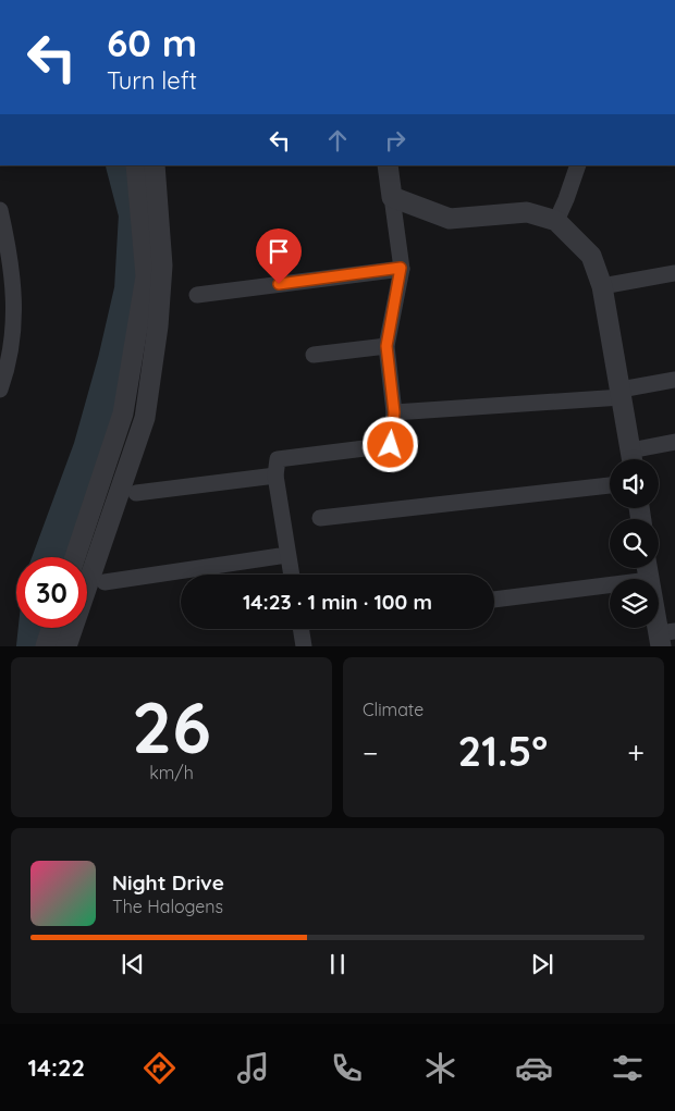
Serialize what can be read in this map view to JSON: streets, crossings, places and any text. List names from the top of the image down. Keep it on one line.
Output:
{"page":{"turn":["60 m","Turn left"],"limit":"30","trip":"14:23 · 1 min · 100 m","tile":[["26","km/h"],"Climate"],"heat":["−","21.5°","+"],"song":["Night Drive","The Halogens"],"tabs":"14:22"}}
